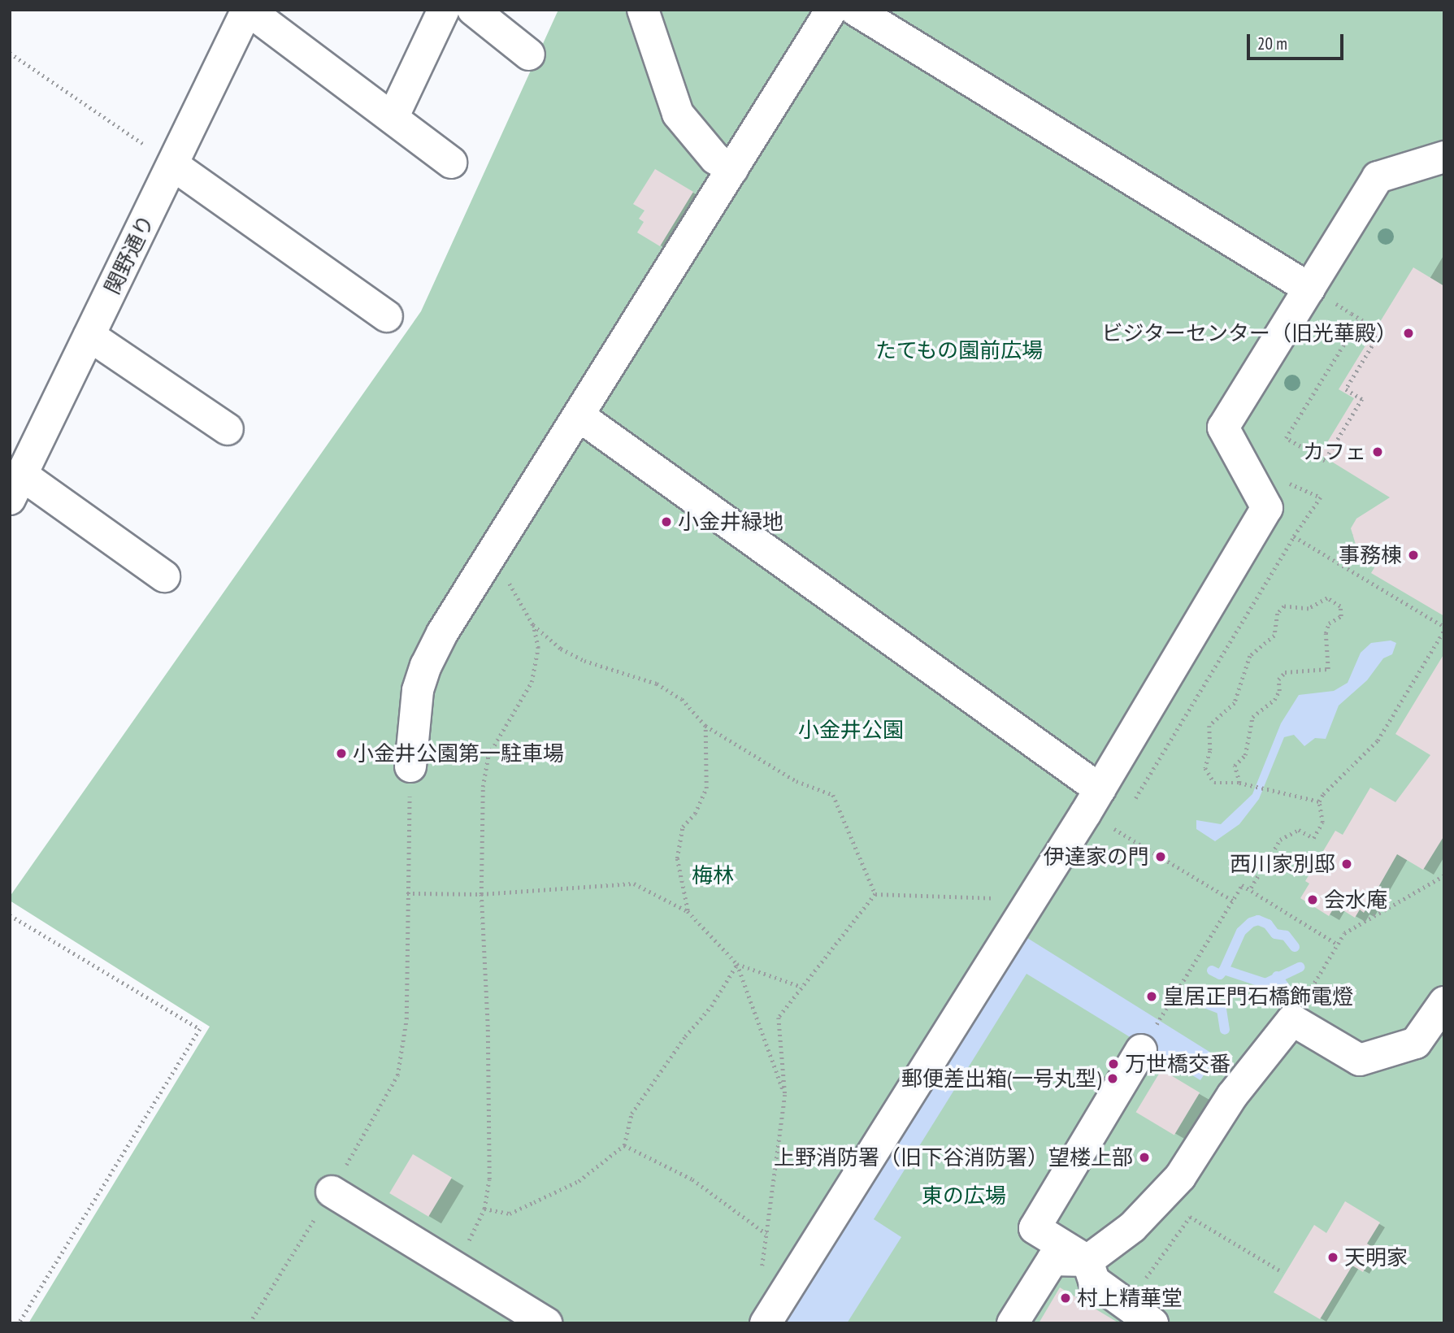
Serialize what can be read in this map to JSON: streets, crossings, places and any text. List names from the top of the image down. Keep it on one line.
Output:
{"streets":{"street":["関野通り"]},"parks":["たてもの園前広場","小金井公園","梅林","東の広場"],"places":["ビジターセンター（旧光華殿）","カフェ","小金井緑地","事務棟","小金井公園第一駐車場","伊達家の門","西川家別邸","会水庵","皇居正門石橋飾電燈","万世橋交番","郵便差出箱(一号丸型)","上野消防署（旧下谷消防署）望楼上部","天明家","村上精華堂"],"scale_bar":"20 m"}
